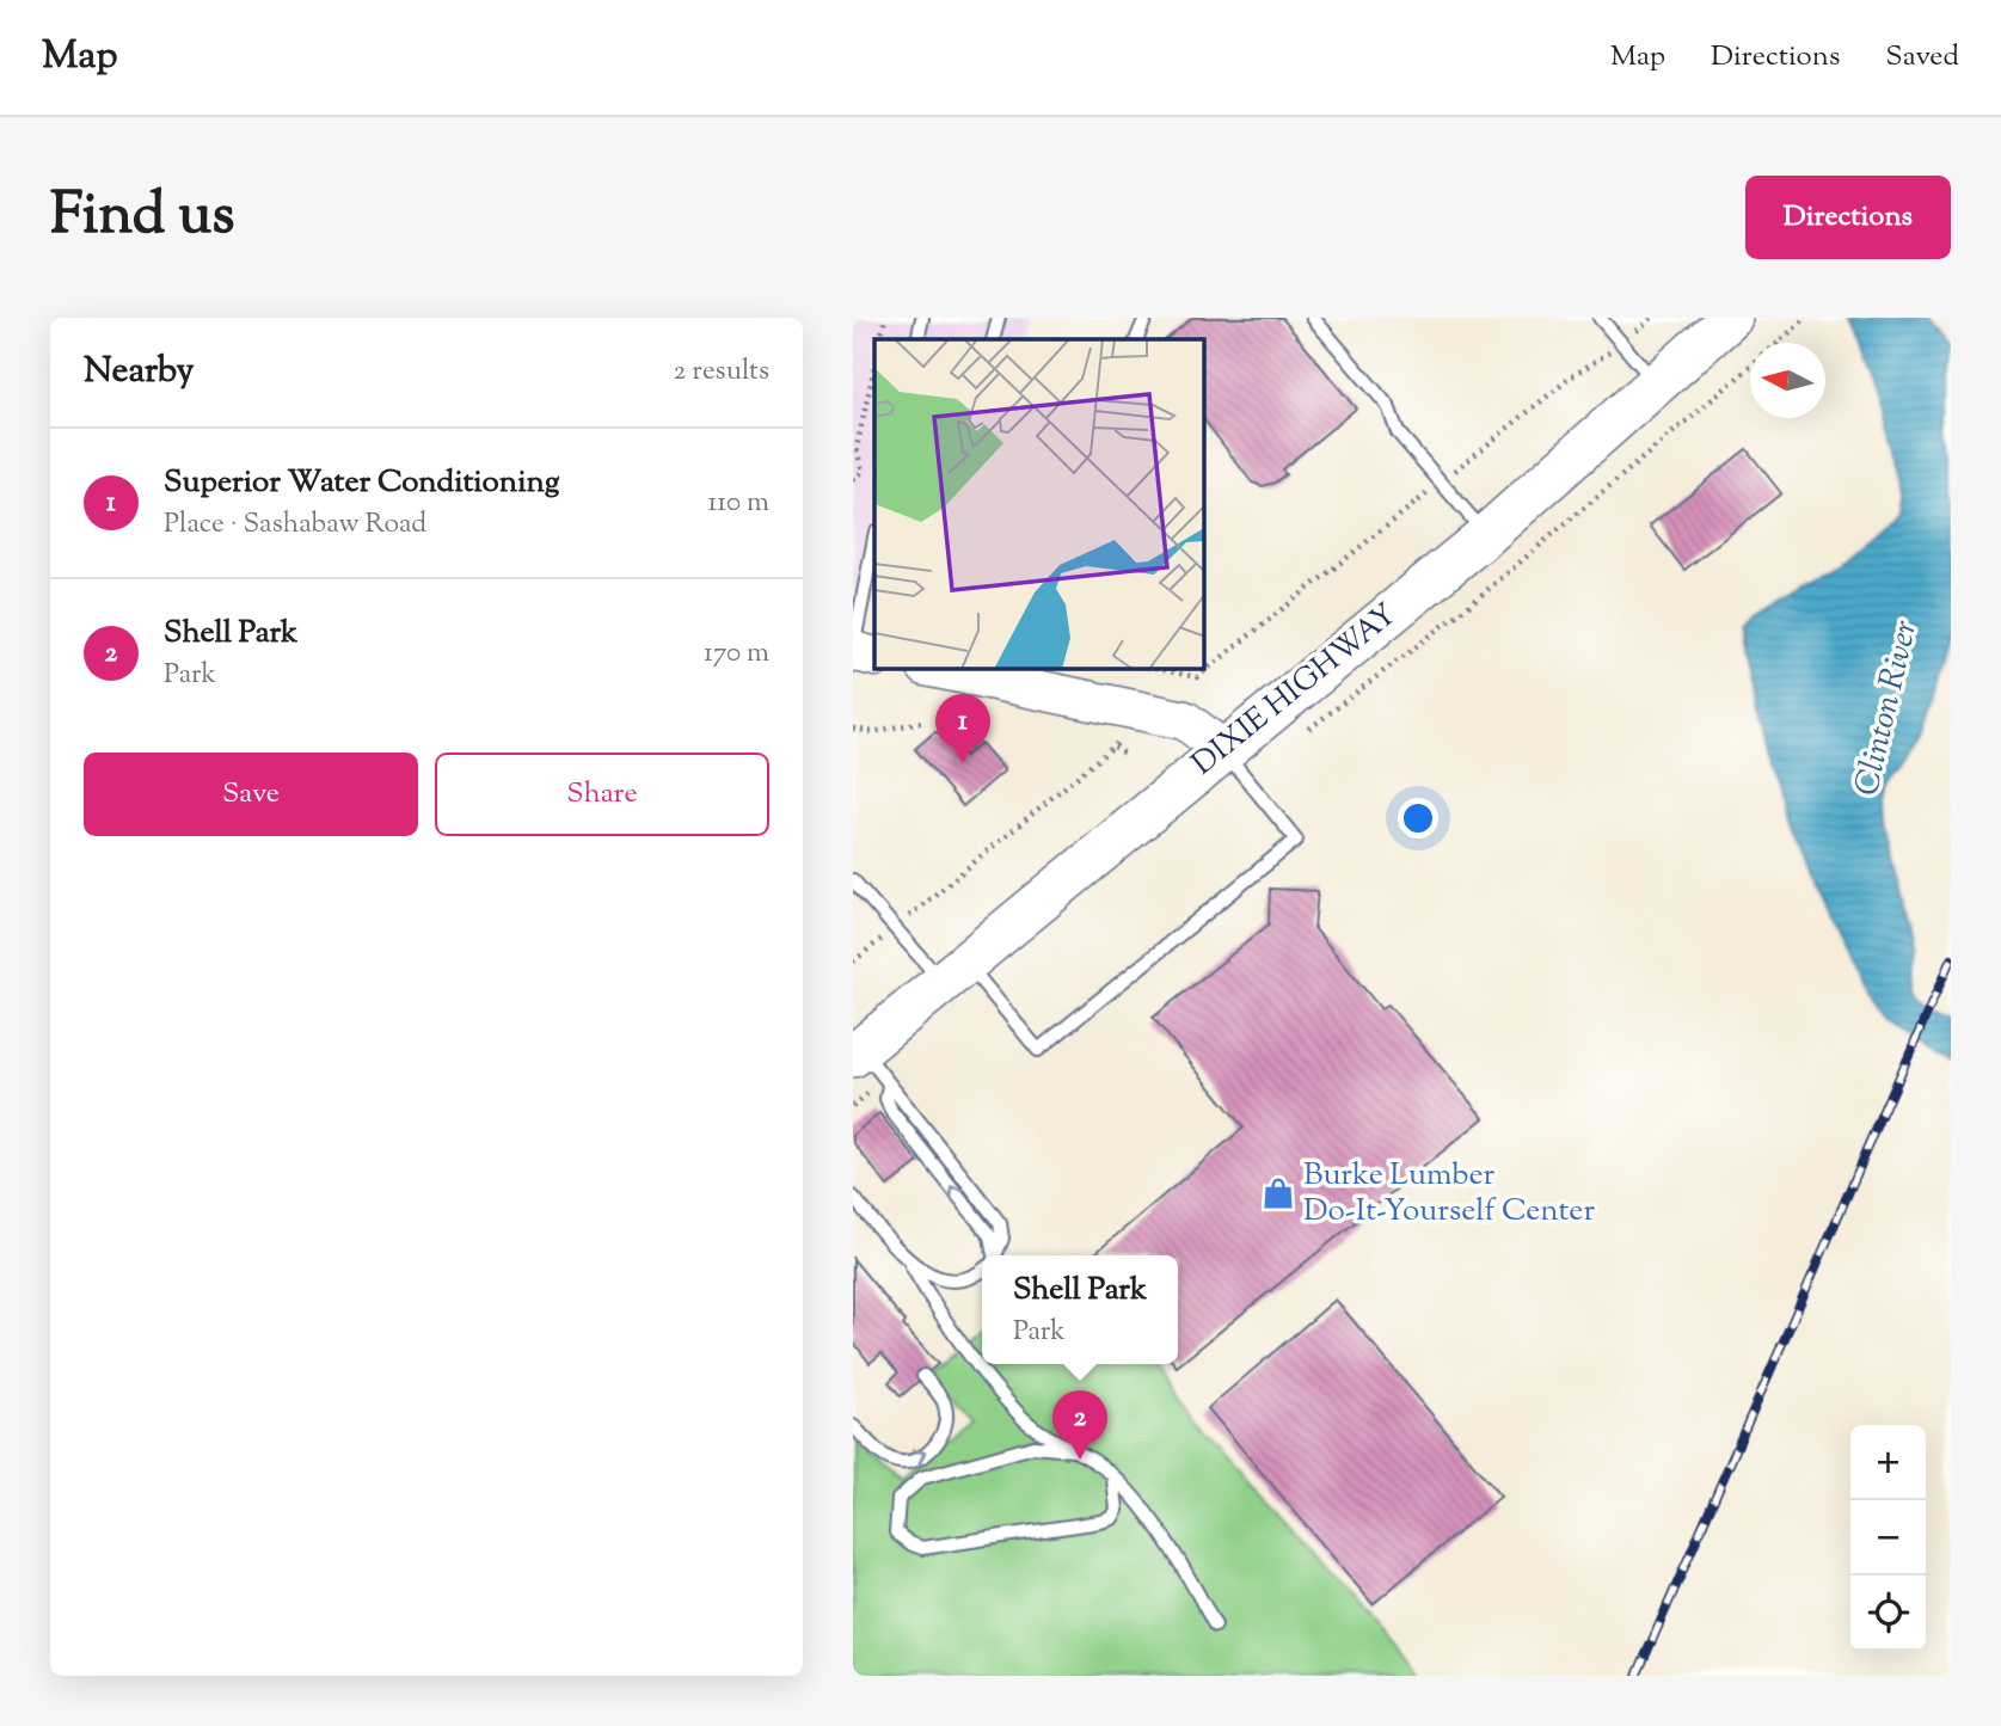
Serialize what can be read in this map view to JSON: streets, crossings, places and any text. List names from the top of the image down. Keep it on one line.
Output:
{"streets":{"main road":["DIXIE HIGHWAY"]},"water":["Clinton River"],"places":{"shop":["Burke Lumber Do-It-Yourself Center"]},"north":"left","page":{"header":"Map","nav":["Map","Directions","Saved"],"title":"Find us","buttons":["Directions",["Save","Share"]],"heading":["Nearby","2 results"],"list":[{"mark":"1","name":"Superior Water Conditioning","note":"Place · Sashabaw Road","value":"110 m"},{"mark":"2","name":"Shell Park","note":"Park","value":"170 m"}],"pins":["1","2"],"popup":["Shell Park","Park"],"map_buttons":["+","−"]}}
